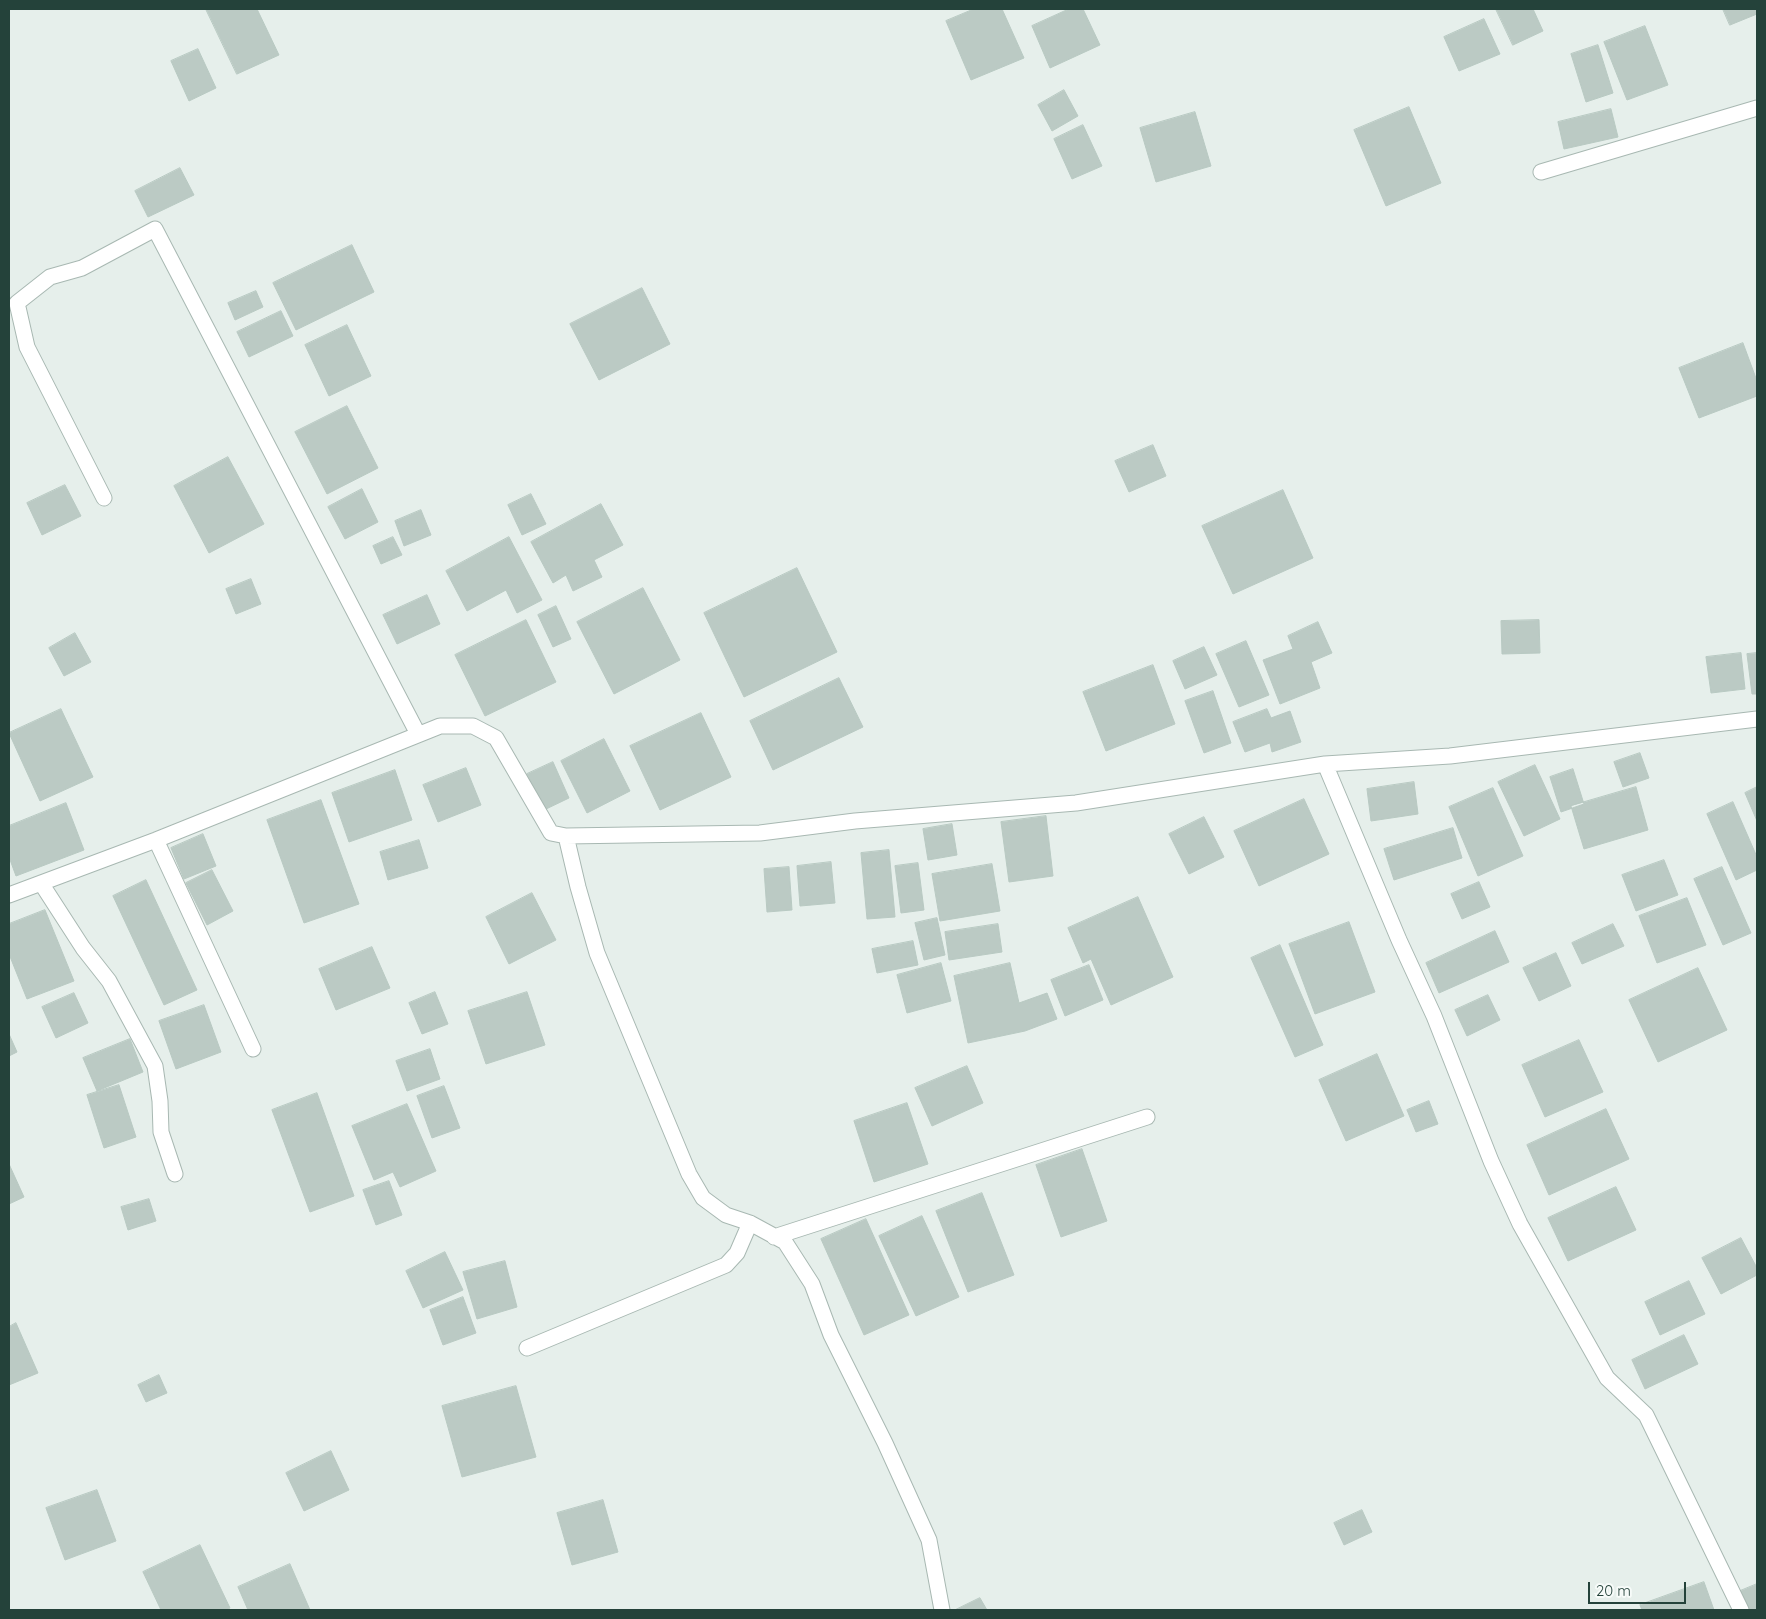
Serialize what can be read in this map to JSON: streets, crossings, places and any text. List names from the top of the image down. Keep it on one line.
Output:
{"scale_bar":"20 m"}
